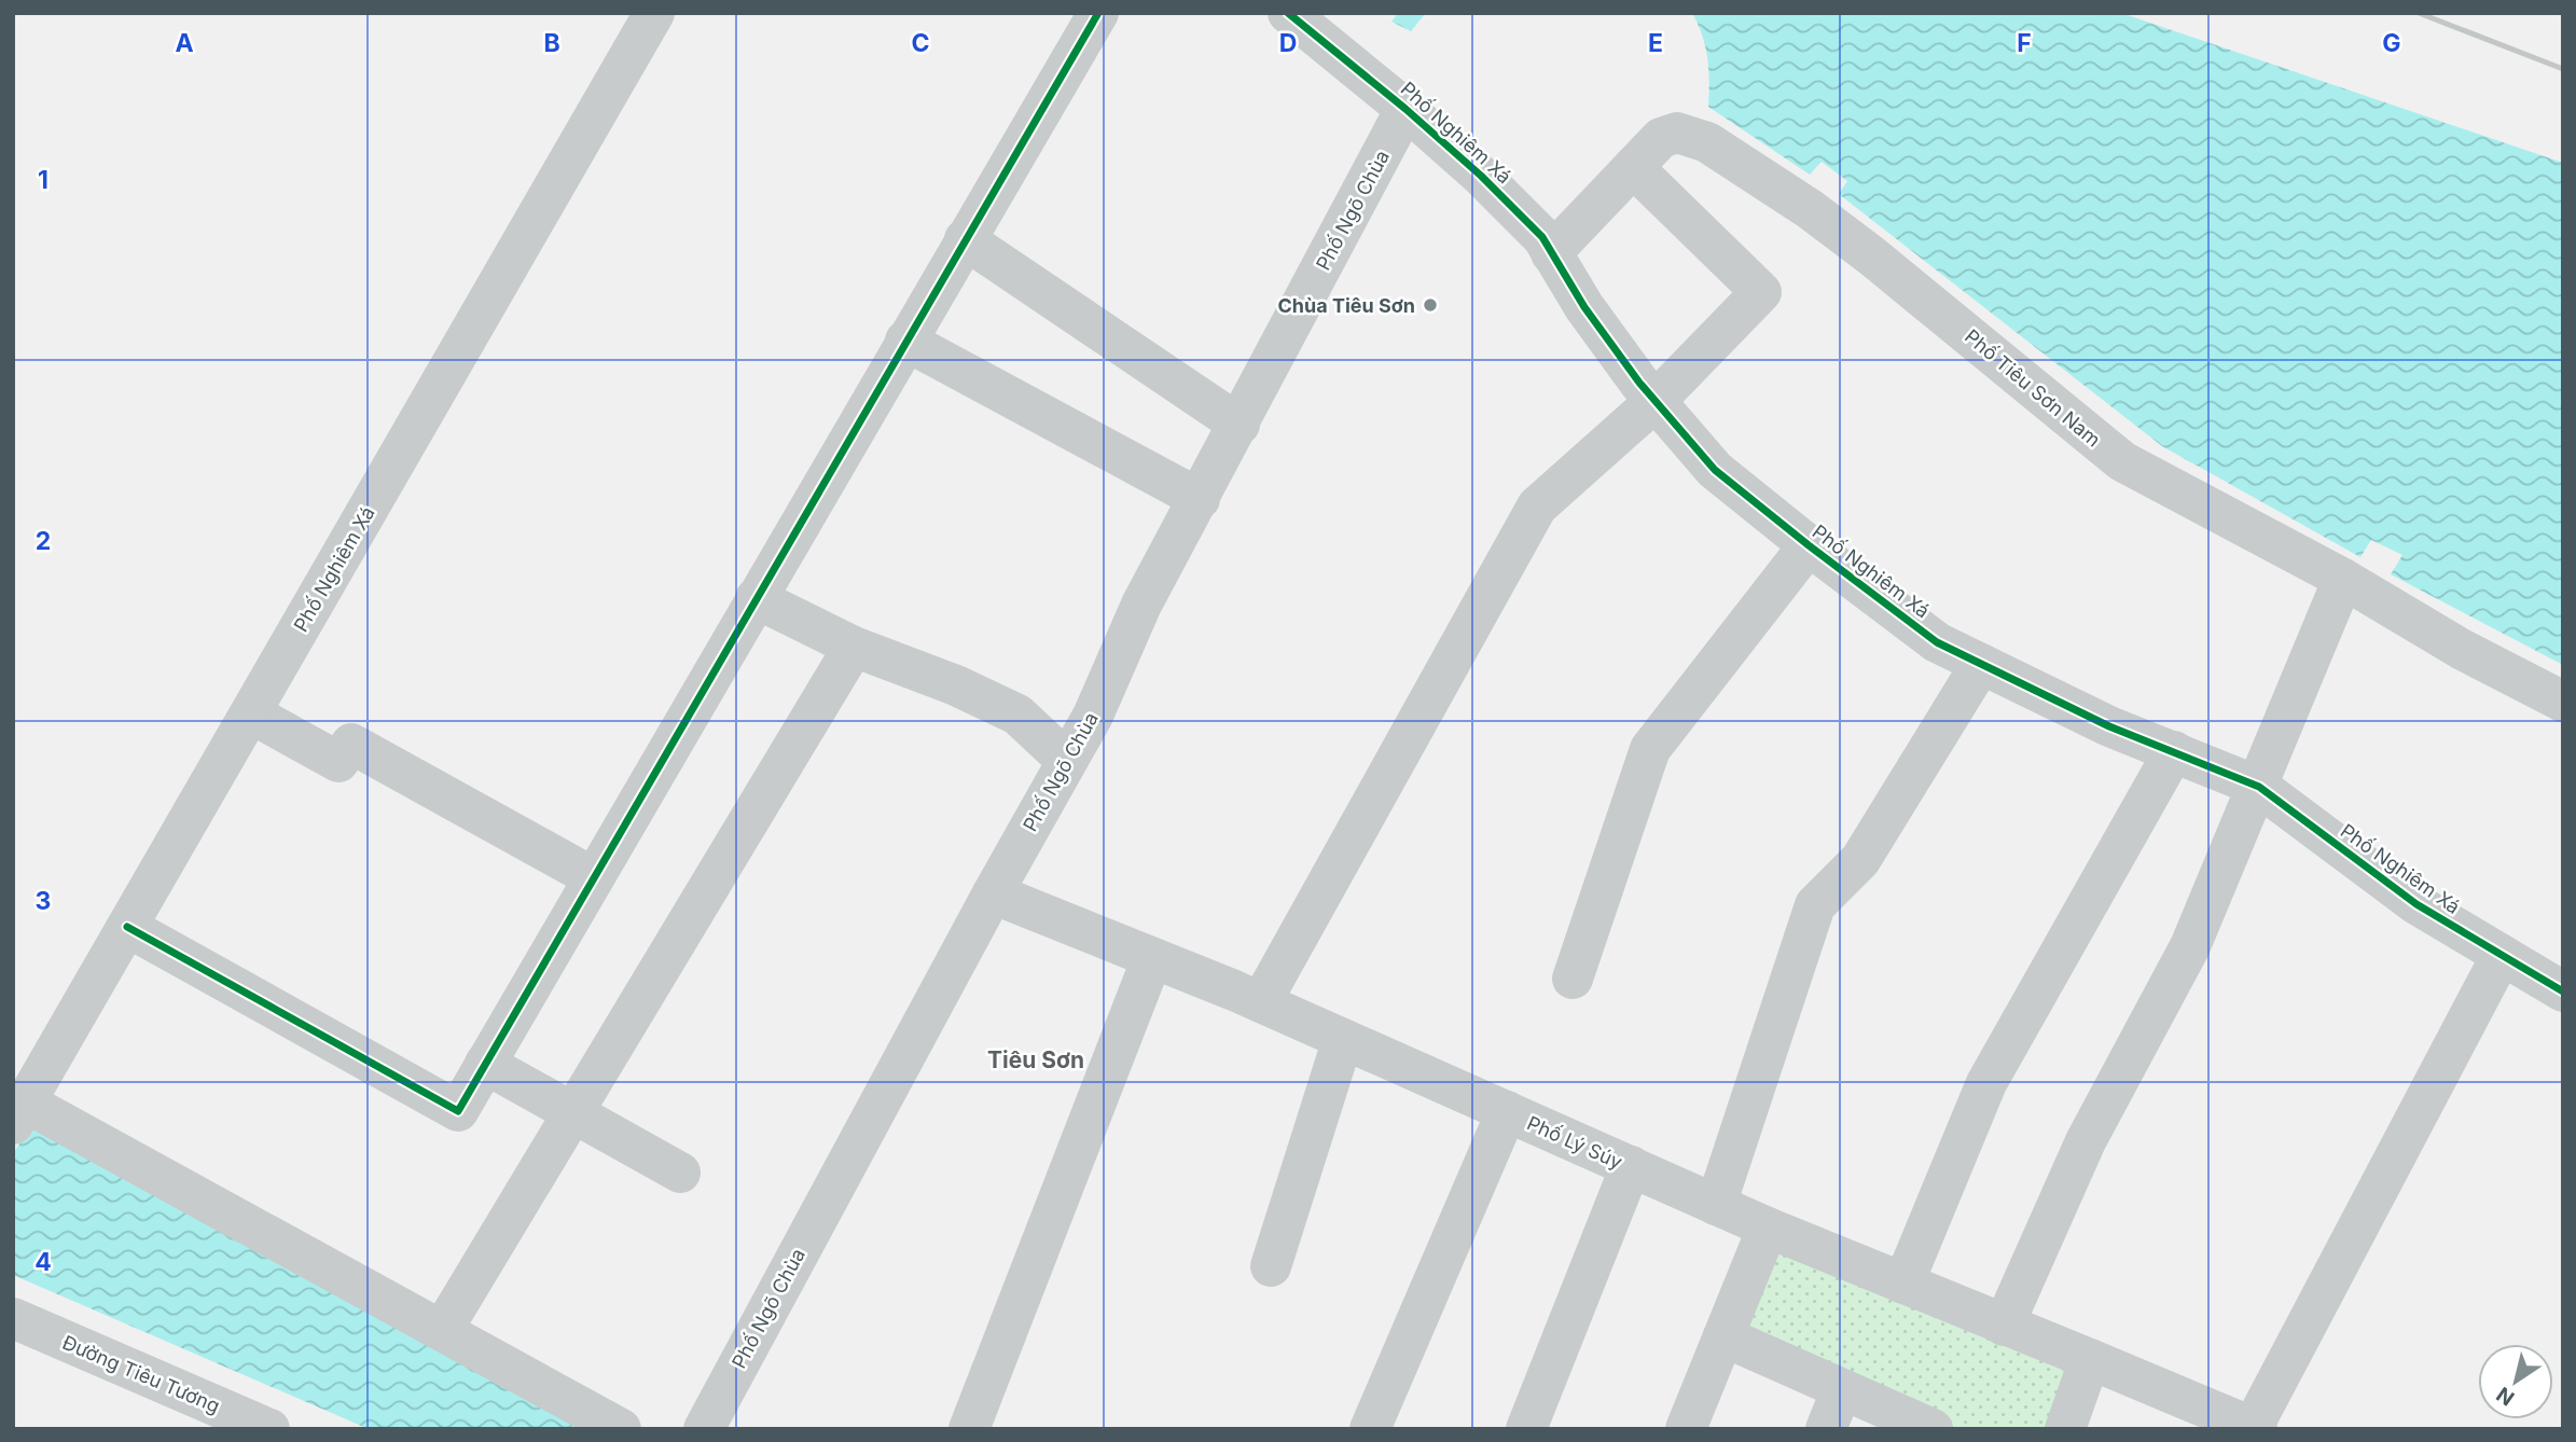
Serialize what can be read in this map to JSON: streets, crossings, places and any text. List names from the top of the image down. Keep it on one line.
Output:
{"streets":{"street":["Phố Nghiêm Xá","Phố Ngõ Chùa","Phố Tiêu Sơn Nam","Phố Lý Súy","Đường Tiêu Tương"]},"crossings":[["Phố Nghiêm Xá","Phố Ngõ Chùa"],["Phố Nghiêm Xá","Phố Tiêu Sơn Nam"],["Phố Ngõ Chùa","Phố Lý Súy"]],"districts":["Tiêu Sơn"],"places":["Chùa Tiêu Sơn"],"north":"bottom left","grid":{"columns":["A","B","C","D","E","F","G"],"rows":["1","2","3","4"]}}
